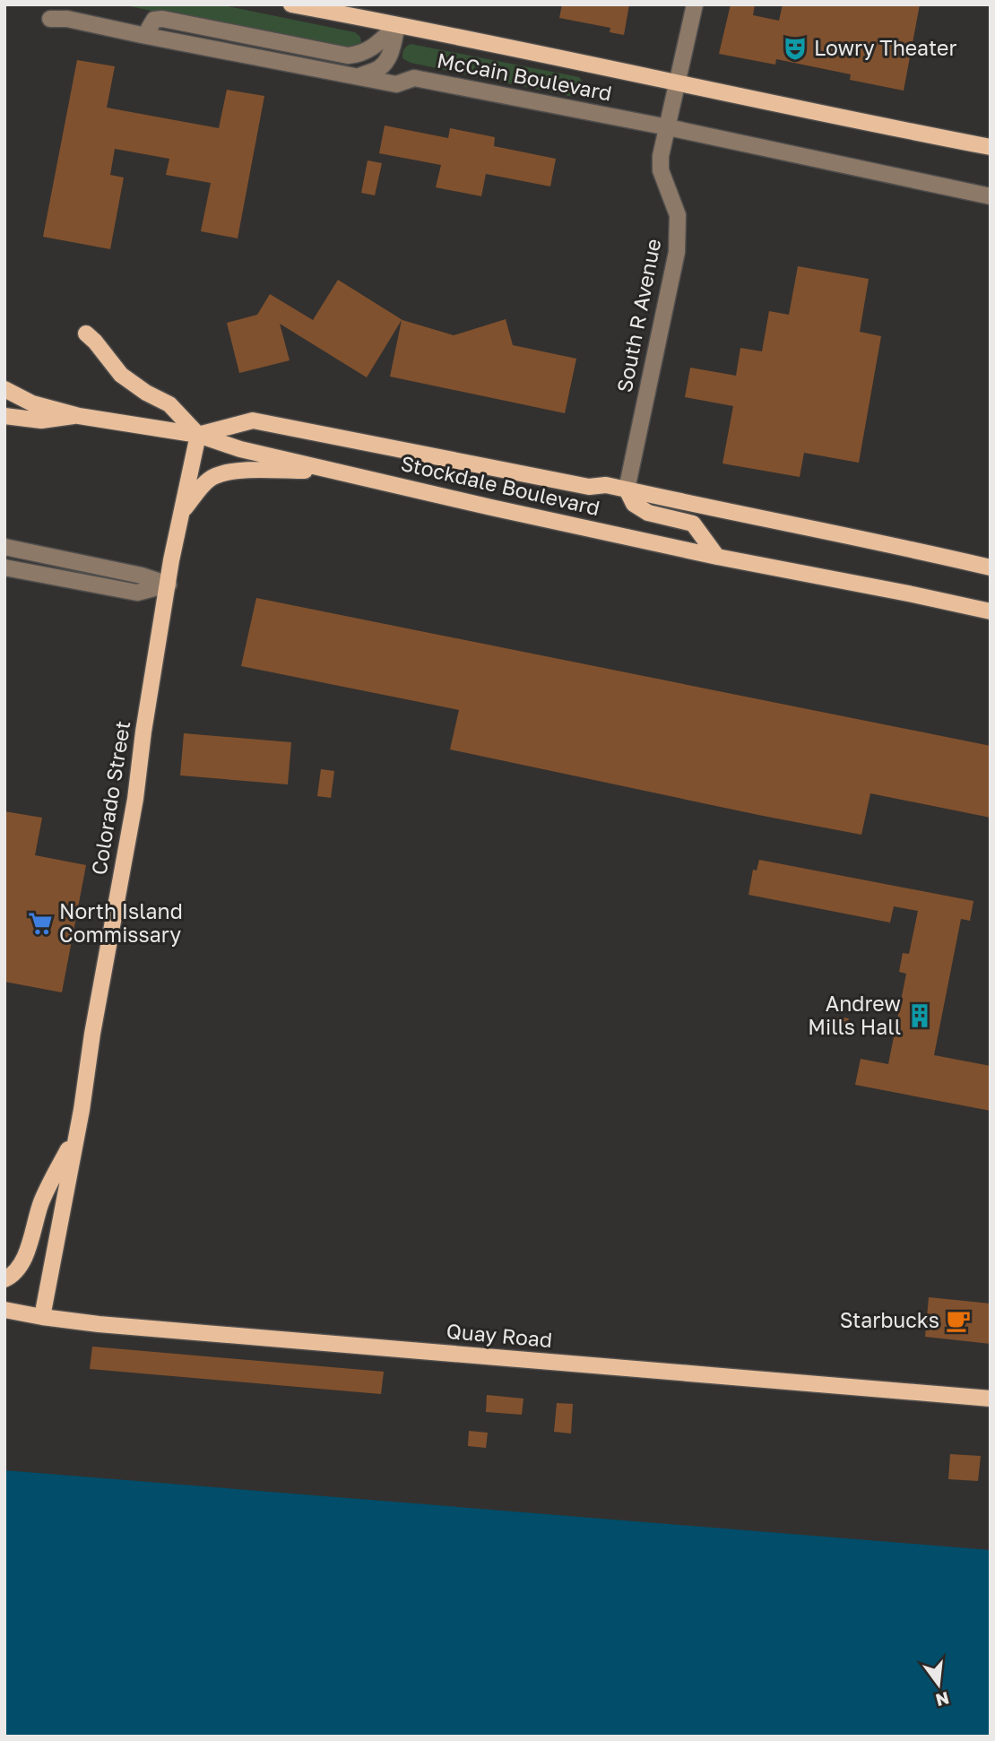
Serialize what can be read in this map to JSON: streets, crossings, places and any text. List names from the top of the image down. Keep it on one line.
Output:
{"streets":{"main road":["McCain Boulevard","Stockdale Boulevard","Colorado Street","Quay Road"],"street":["South R Avenue"]},"crossings":[["McCain Boulevard","South R Avenue"],["Stockdale Boulevard","Colorado Street"],["Colorado Street","Quay Road"]],"places":{"theatre":["Lowry Theater"],"supermarket":["North Island Commissary"],"building":["Andrew Mills Hall"],"cafe":["Starbucks"]},"north":"bottom"}
